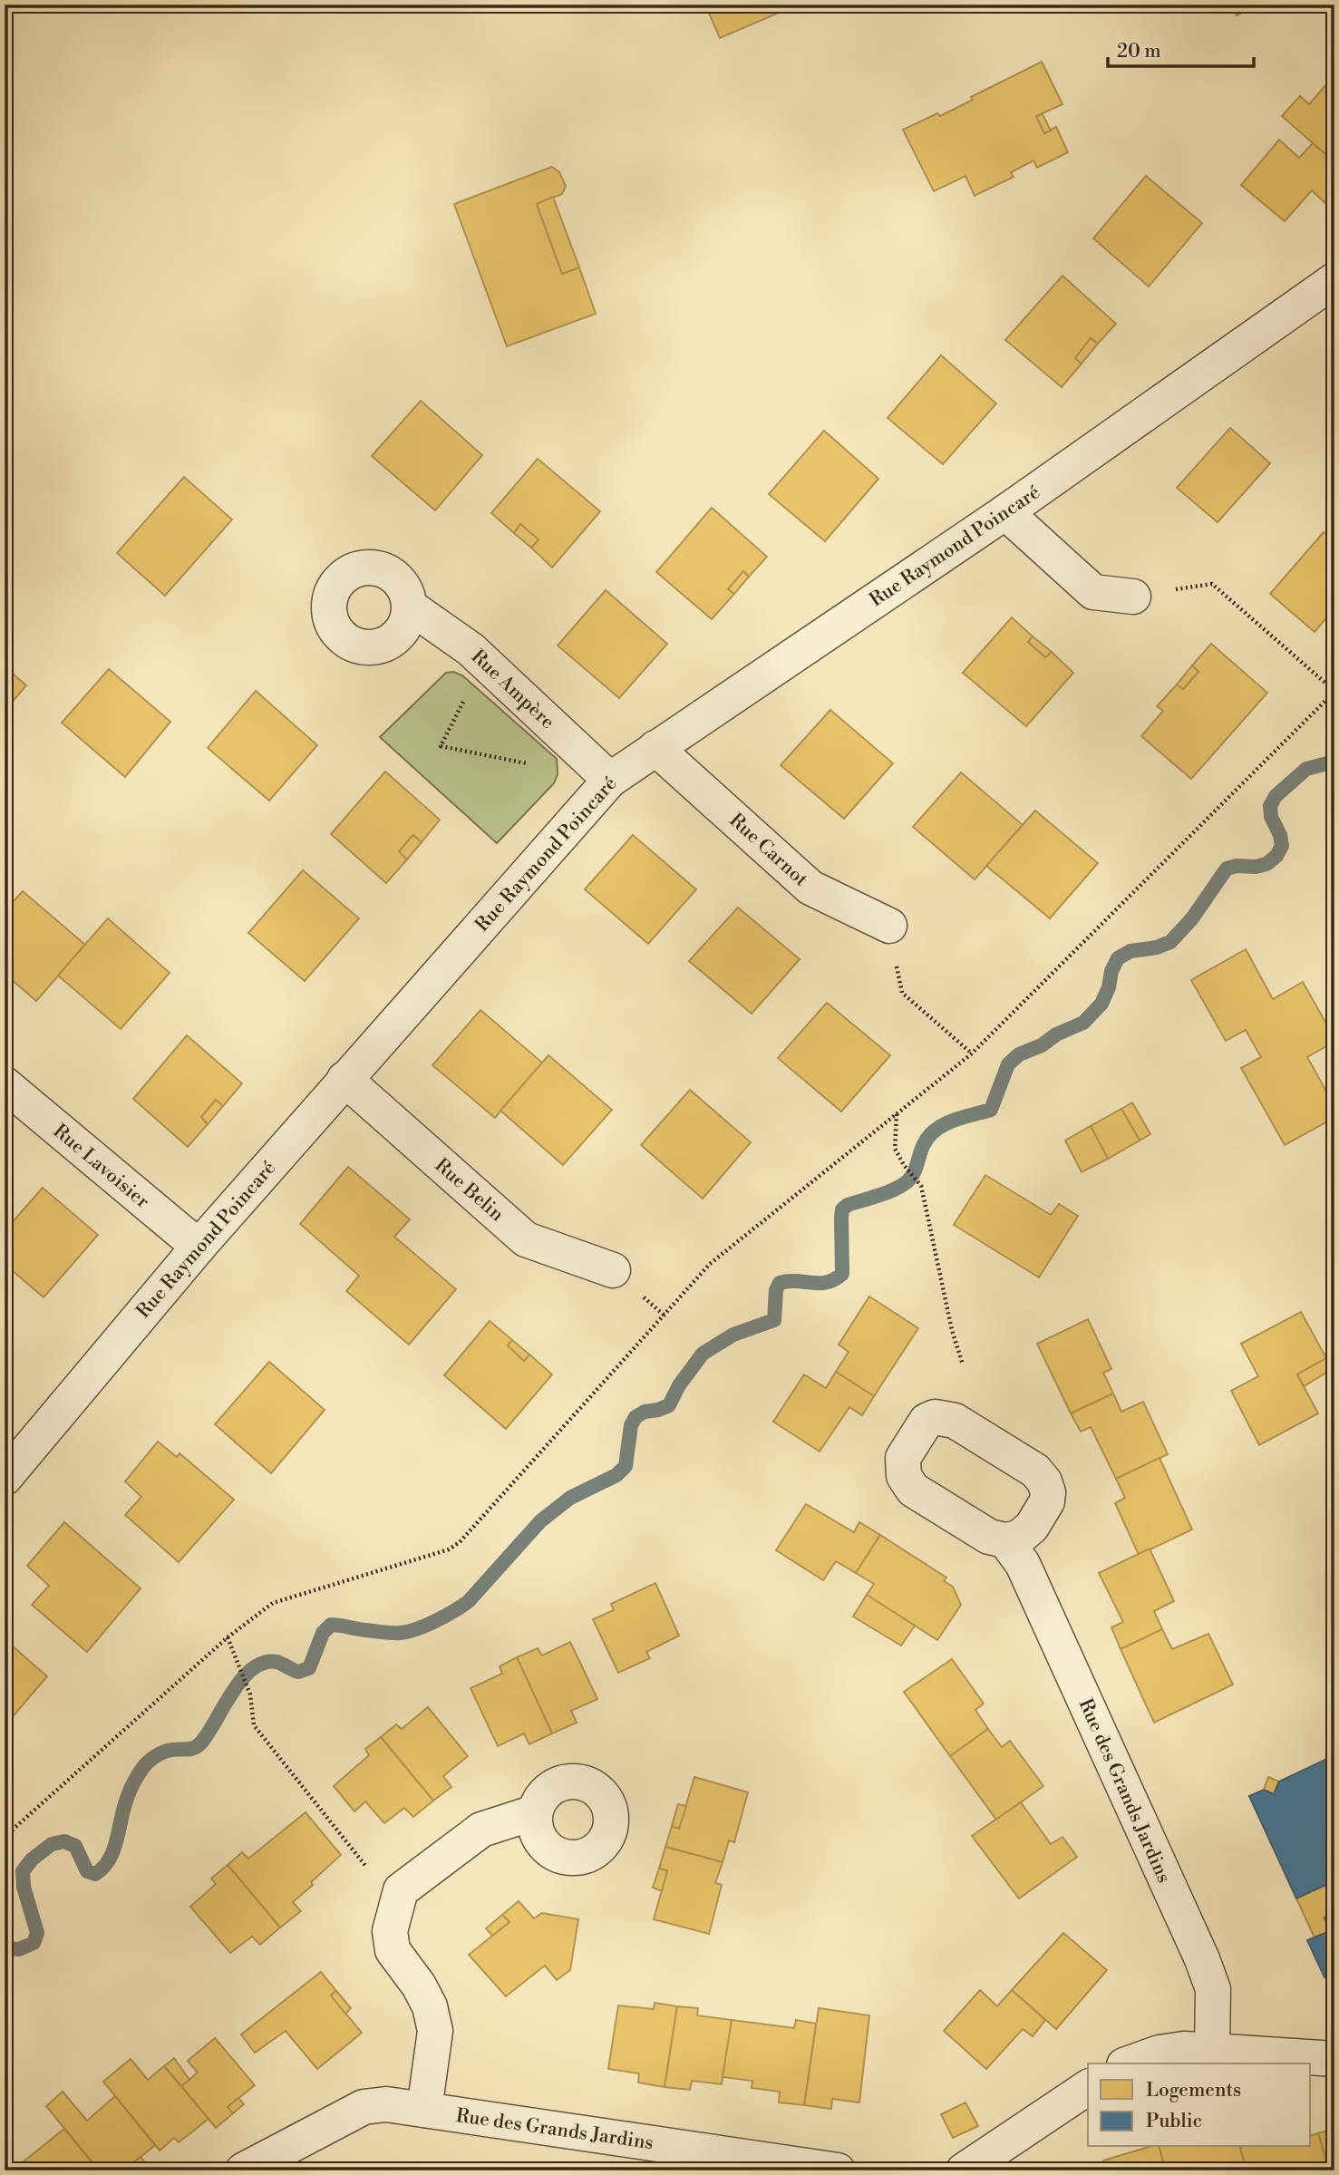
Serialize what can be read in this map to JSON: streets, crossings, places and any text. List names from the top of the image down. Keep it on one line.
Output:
{"streets":{"street":["Rue Raymond Poincaré","Rue Ampère","Rue Carnot","Rue Lavoisier","Rue Belin","Rue des Grands Jardins"]},"crossings":[["Rue Raymond Poincaré","Rue Ampère"],["Rue Raymond Poincaré","Rue Carnot"],["Rue Raymond Poincaré","Rue Lavoisier"],["Rue Raymond Poincaré","Rue Belin"]],"legend":["Logements","Public"],"scale_bar":"20 m"}
